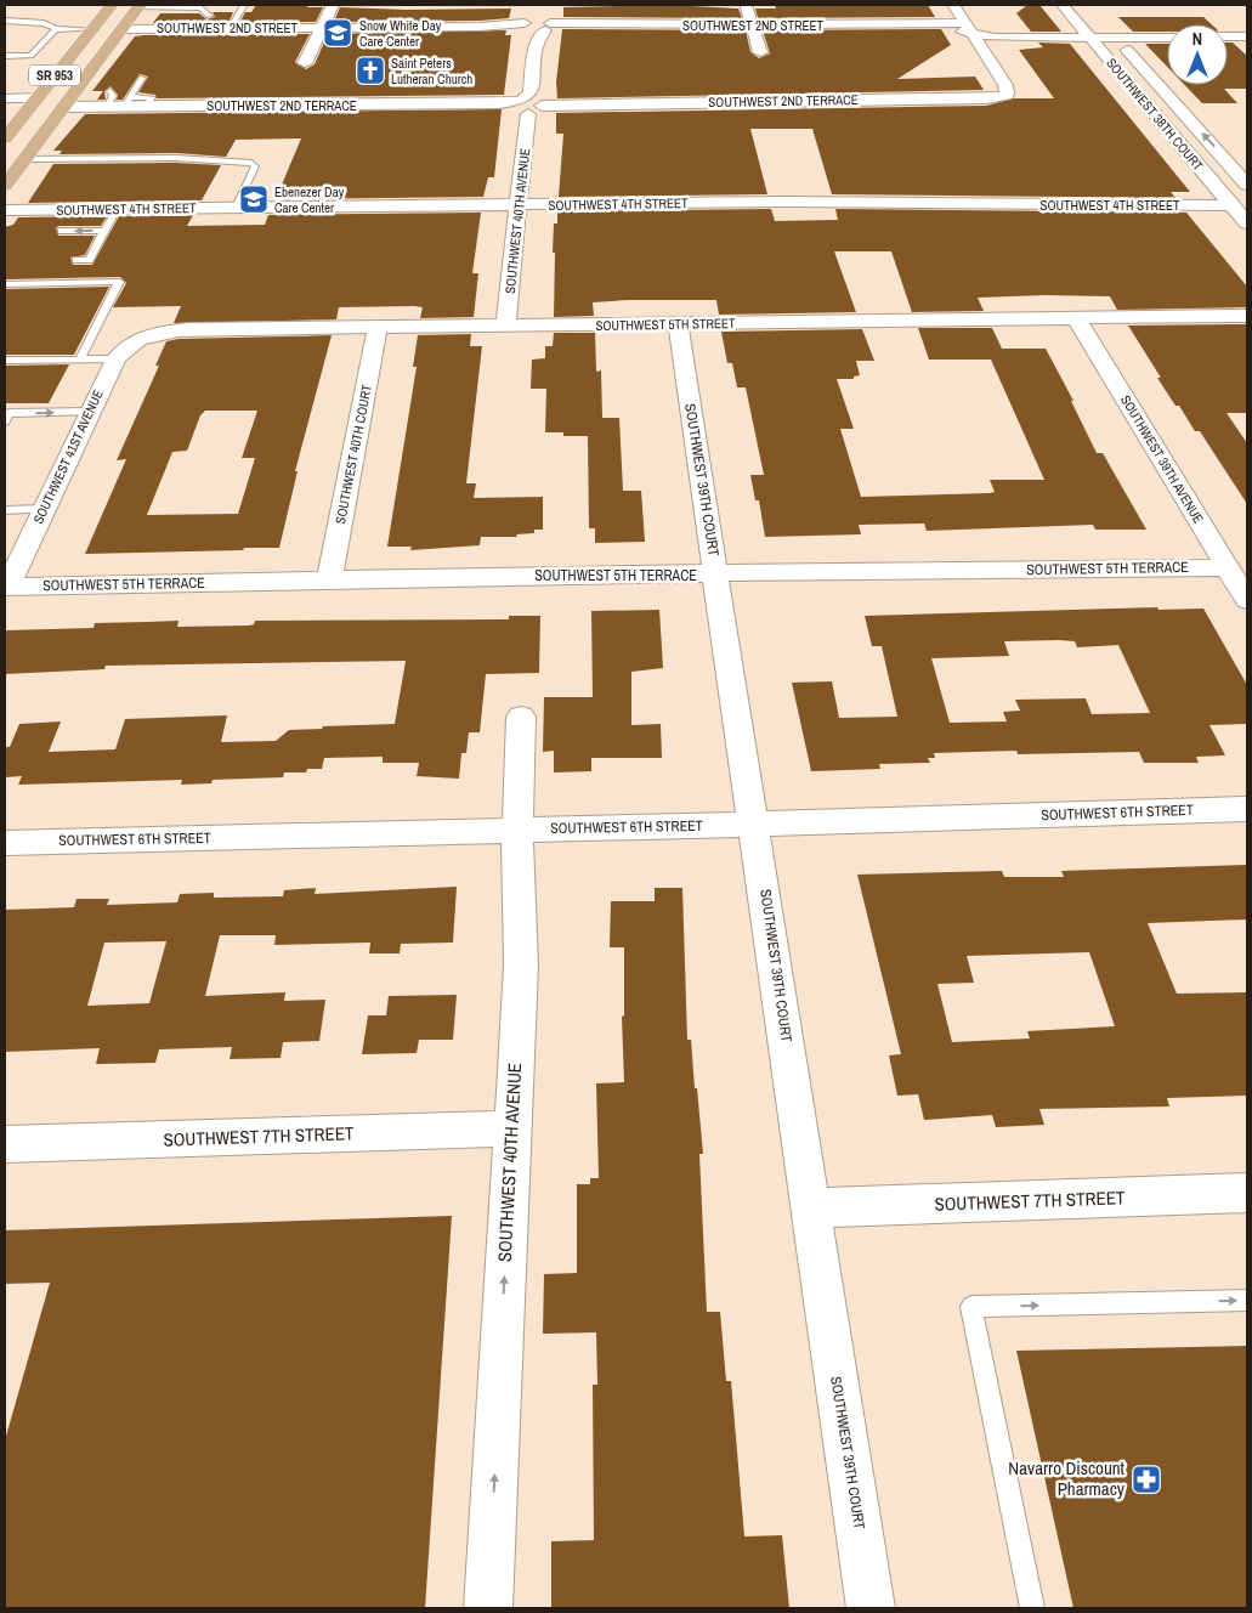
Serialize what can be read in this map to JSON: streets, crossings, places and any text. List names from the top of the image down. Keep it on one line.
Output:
{"streets":{"main road":["SR 953"],"street":["SOUTHWEST 2ND STREET","SOUTHWEST 2ND TERRACE","SOUTHWEST 38TH COURT","SOUTHWEST 4TH STREET","SOUTHWEST 40TH AVENUE","SOUTHWEST 5TH STREET","SOUTHWEST 40TH COURT","SOUTHWEST 41ST AVENUE","SOUTHWEST 39TH AVENUE","SOUTHWEST 39TH COURT","SOUTHWEST 5TH TERRACE","SOUTHWEST 6TH STREET","SOUTHWEST 7TH STREET"]},"crossings":[["SOUTHWEST 2ND STREET","SR 953"],["SOUTHWEST 2ND STREET","SOUTHWEST 2ND TERRACE"],["SOUTHWEST 2ND STREET","SOUTHWEST 38TH COURT"],["SOUTHWEST 2ND STREET","SOUTHWEST 40TH AVENUE"],["SR 953","SOUTHWEST 2ND TERRACE"],["SOUTHWEST 2ND TERRACE","SOUTHWEST 40TH AVENUE"],["SOUTHWEST 38TH COURT","SOUTHWEST 4TH STREET"],["SOUTHWEST 4TH STREET","SOUTHWEST 40TH AVENUE"],["SOUTHWEST 40TH AVENUE","SOUTHWEST 5TH STREET"],["SOUTHWEST 40TH AVENUE","SOUTHWEST 6TH STREET"],["SOUTHWEST 40TH AVENUE","SOUTHWEST 7TH STREET"],["SOUTHWEST 5TH STREET","SOUTHWEST 40TH COURT"],["SOUTHWEST 5TH STREET","SOUTHWEST 41ST AVENUE"],["SOUTHWEST 5TH STREET","SOUTHWEST 39TH AVENUE"],["SOUTHWEST 5TH STREET","SOUTHWEST 39TH COURT"],["SOUTHWEST 40TH COURT","SOUTHWEST 5TH TERRACE"],["SOUTHWEST 41ST AVENUE","SOUTHWEST 5TH TERRACE"],["SOUTHWEST 39TH AVENUE","SOUTHWEST 5TH TERRACE"],["SOUTHWEST 39TH COURT","SOUTHWEST 5TH TERRACE"],["SOUTHWEST 39TH COURT","SOUTHWEST 6TH STREET"],["SOUTHWEST 39TH COURT","SOUTHWEST 7TH STREET"]],"one_way":["SOUTHWEST 40TH AVENUE"],"places":{"school or university":["Snow White Day Care Center","Ebenezer Day Care Center"],"church":["Saint Peters Lutheran Church"],"pharmacy":["Navarro Discount Pharmacy"]},"north":"top"}
